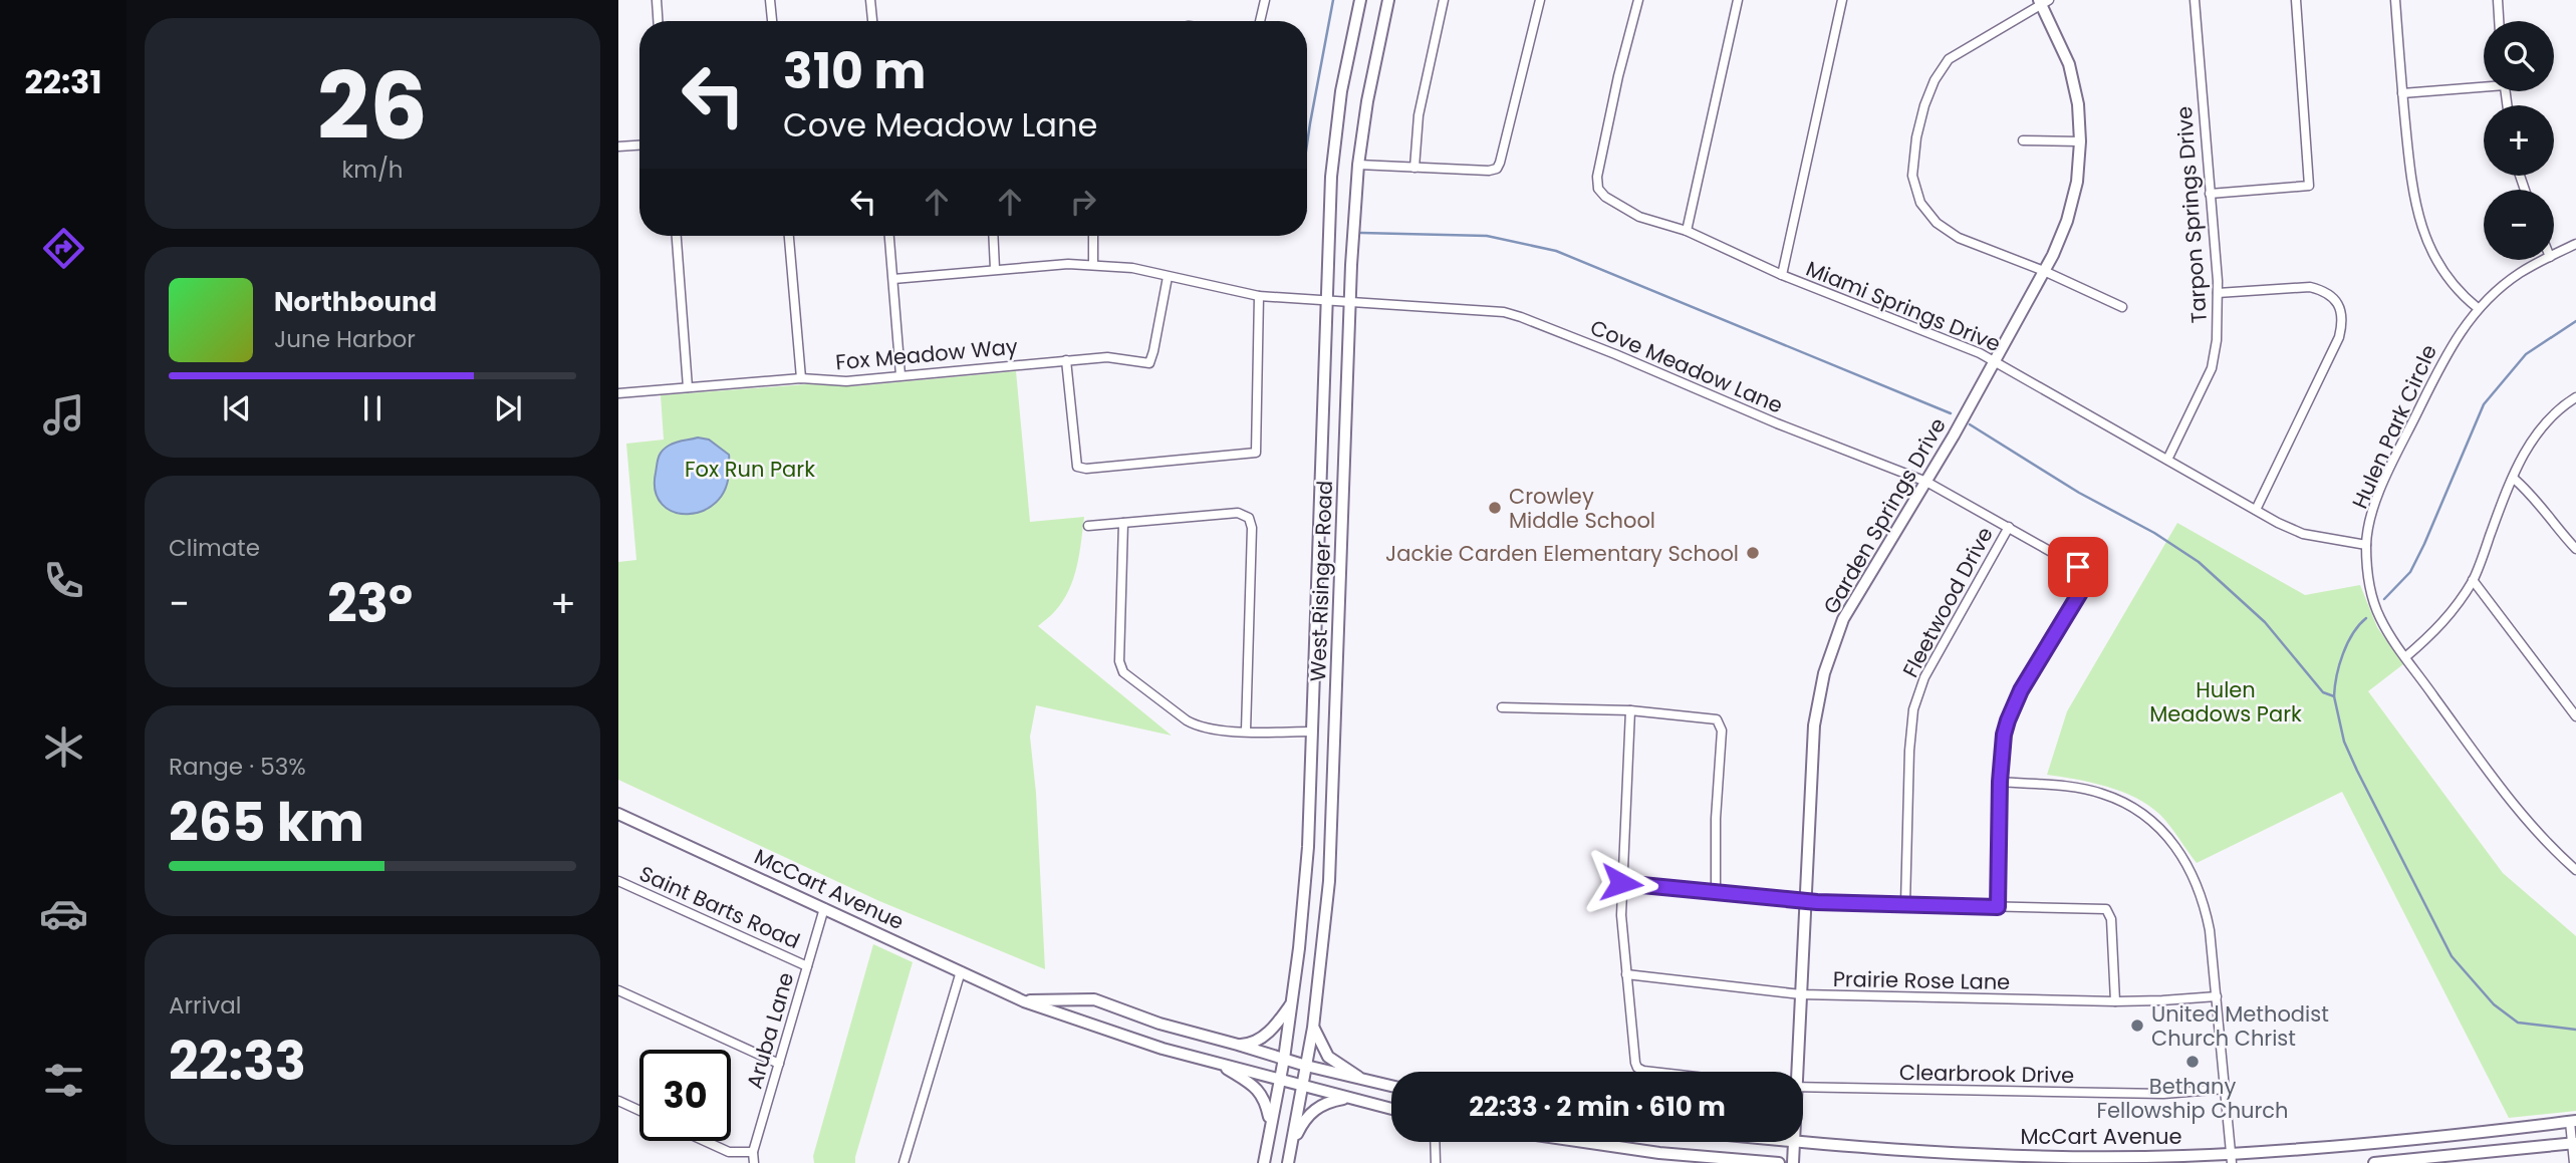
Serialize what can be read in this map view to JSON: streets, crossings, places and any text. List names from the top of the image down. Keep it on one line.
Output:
{"streets":{"main road":["Garden Springs Drive","West Risinger Road","McCart Avenue"],"street":["Tarpon Springs Drive","Miami Springs Drive","Fox Meadow Way","Cove Meadow Lane","Hulen Park Circle","Fleetwood Drive","Saint Barts Road","Prairie Rose Lane","Aruba Lane","Clearbrook Drive"]},"crossings":[["Tarpon Springs Drive","Miami Springs Drive"],["Miami Springs Drive","Hulen Park Circle"],["Miami Springs Drive","Garden Springs Drive"],["Fox Meadow Way","Cove Meadow Lane"],["Cove Meadow Lane","Garden Springs Drive"],["Cove Meadow Lane","West Risinger Road"],["Cove Meadow Lane","Fleetwood Drive"],["Garden Springs Drive","McCart Avenue"],["Garden Springs Drive","Prairie Rose Lane"],["West Risinger Road","McCart Avenue"],["McCart Avenue","Aruba Lane"],["Saint Barts Road","Aruba Lane"]],"parks":["Fox Run Park","Hulen Meadows Park"],"places":["Crowley Middle School","Jackie Carden Elementary School","United Methodist Church Christ","Bethany Fellowship Church"],"page":{"tabs":"22:31","tile":[["26","km/h"],"Climate",["Range · 53%","265 km"],["Arrival","22:33"]],"map_buttons":["+","−"],"turn":["310 m","Cove Meadow Lane"],"song":["Northbound","June Harbor"],"heat":["−","23°","+"],"limit":"30","trip":"22:33 · 2 min · 610 m"}}
